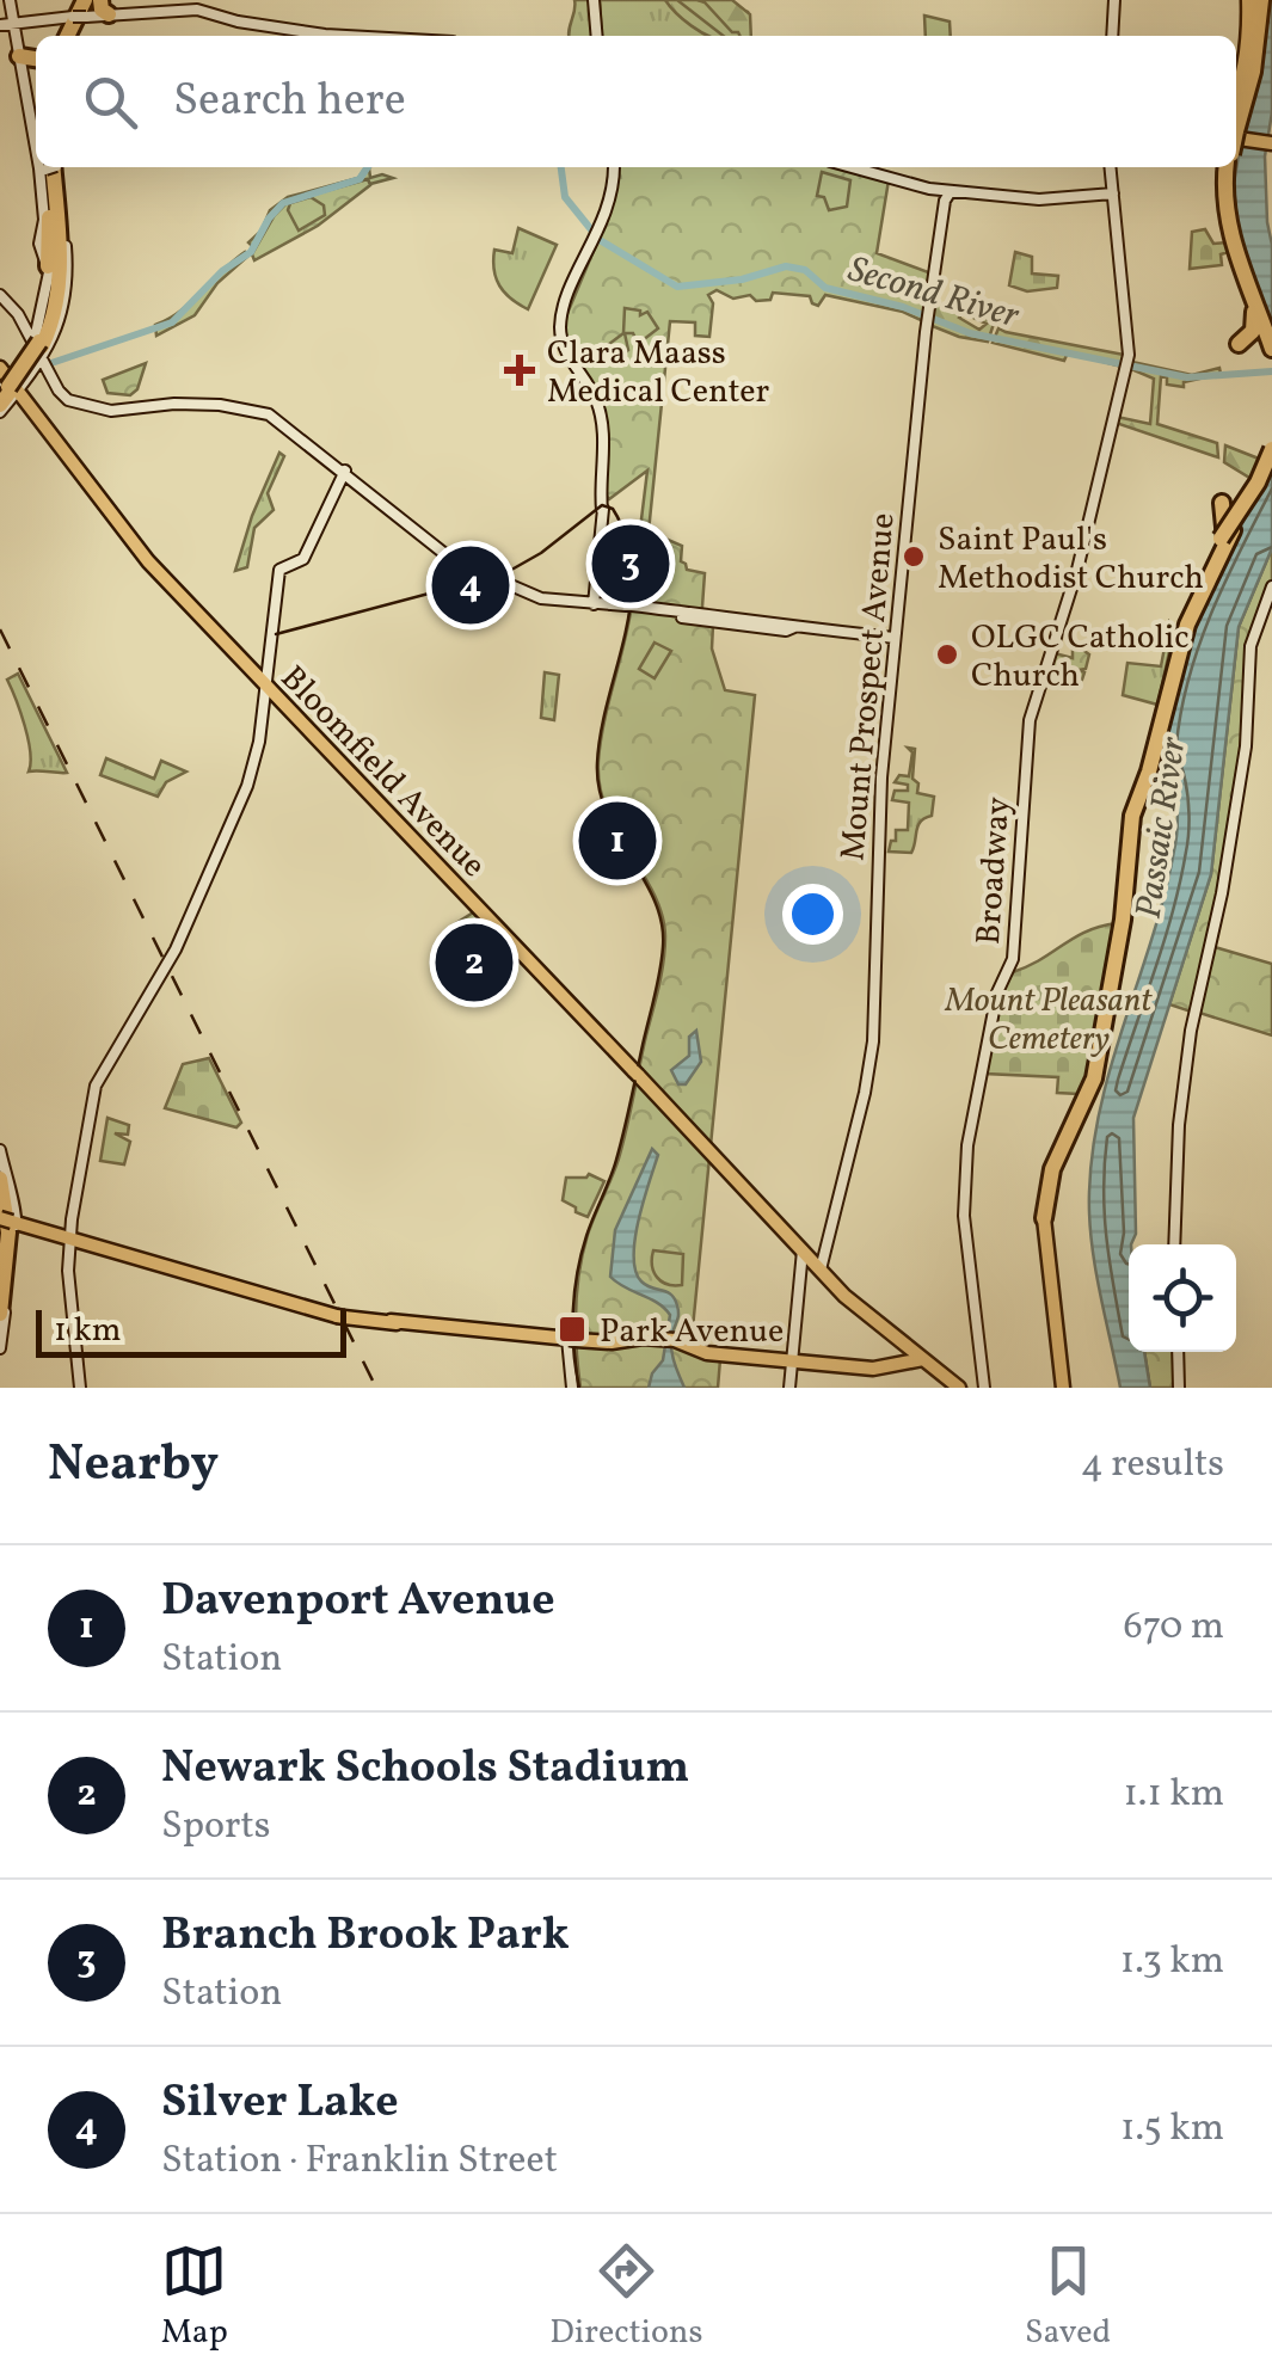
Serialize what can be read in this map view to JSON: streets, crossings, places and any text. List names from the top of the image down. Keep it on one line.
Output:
{"streets":{"main road":["Mount Prospect Avenue","Bloomfield Avenue","Broadway"]},"crossings":[["Mount Prospect Avenue","Bloomfield Avenue"]],"water":["Second River","Passaic River"],"parks":["Mount Pleasant Cemetery"],"places":{"health":["Clara Maass Medical Center"],"other":["Saint Paul's Methodist Church","OLGC Catholic Church"],"transit":["Park Avenue"]},"scale_bar":"1 km","page":{"search":"Search here","pins":["3","4","1","2"],"scale":"1 km","heading":["Nearby","4 results"],"list":[{"mark":"1","name":"Davenport Avenue","note":"Station","value":"670 m"},{"mark":"2","name":"Newark Schools Stadium","note":"Sports","value":"1.1 km"},{"mark":"3","name":"Branch Brook Park","note":"Station","value":"1.3 km"},{"mark":"4","name":"Silver Lake","note":"Station · Franklin Street","value":"1.5 km"}],"nav":["Map","Directions","Saved"]}}
